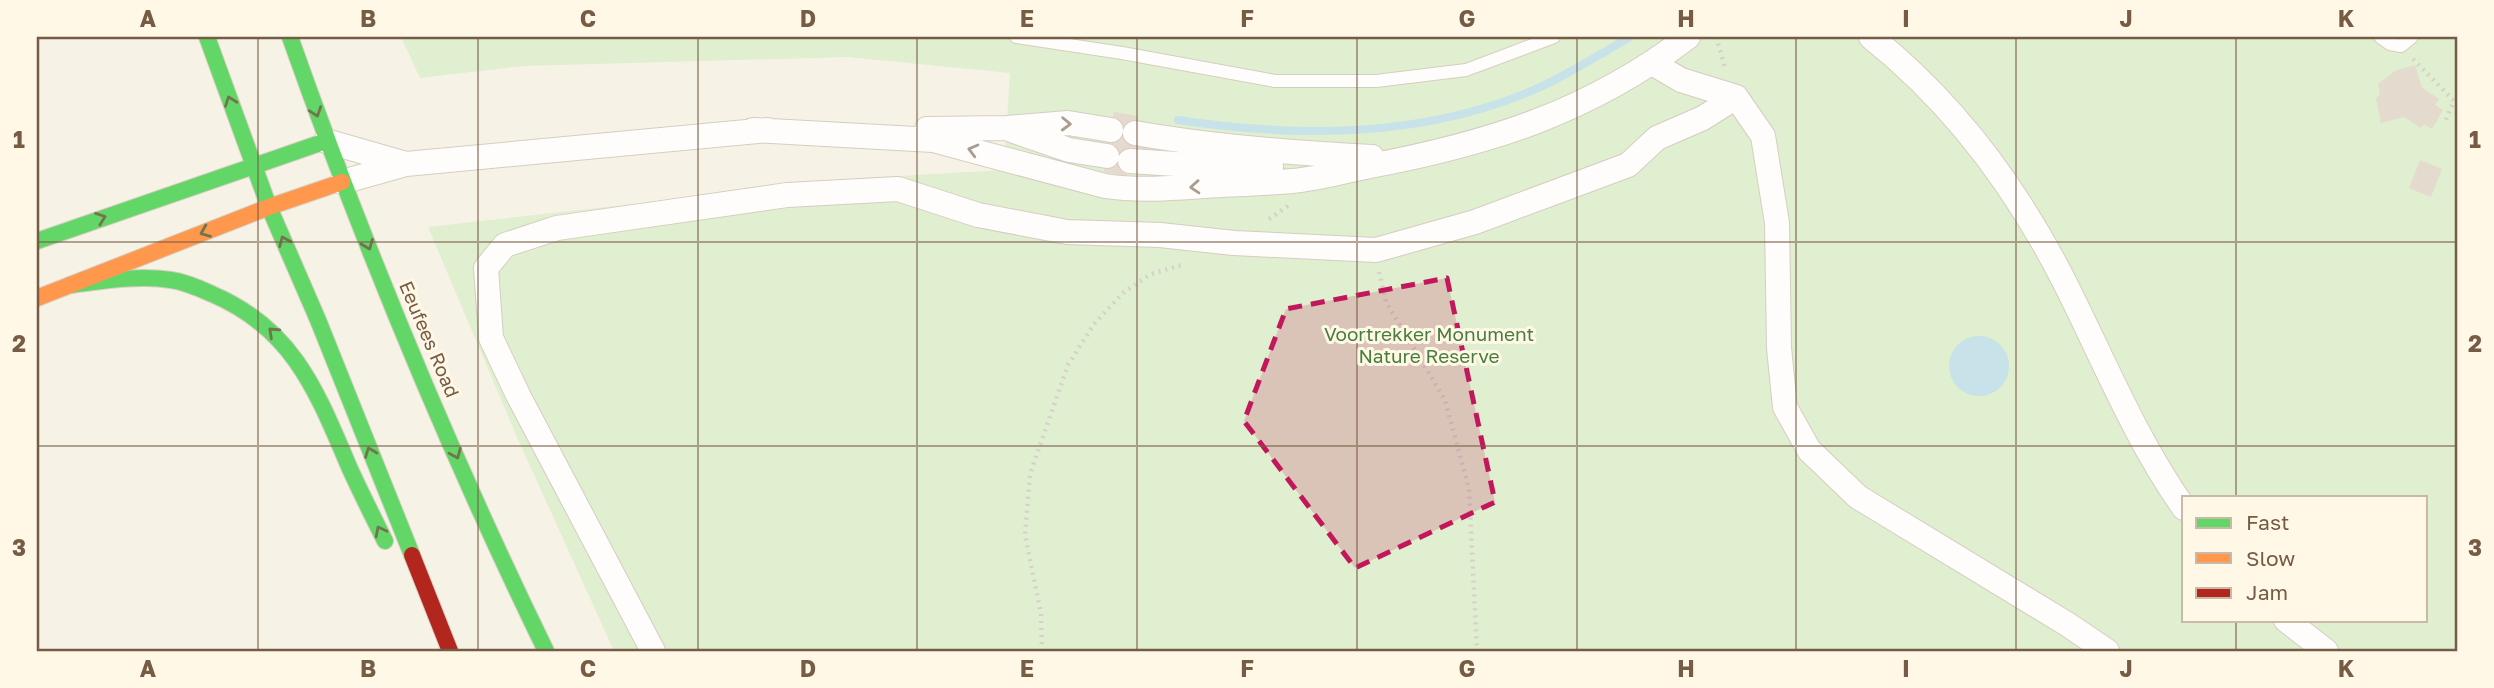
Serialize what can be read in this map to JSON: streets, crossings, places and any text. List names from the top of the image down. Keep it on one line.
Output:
{"streets":{"main road":["Eeufees Road"]},"parks":["Voortrekker Monument Nature Reserve"],"legend":["Fast","Slow","Jam"],"grid":{"columns":["A","B","C","D","E","F","G","H","I","J","K"],"rows":["1","2","3"]}}
